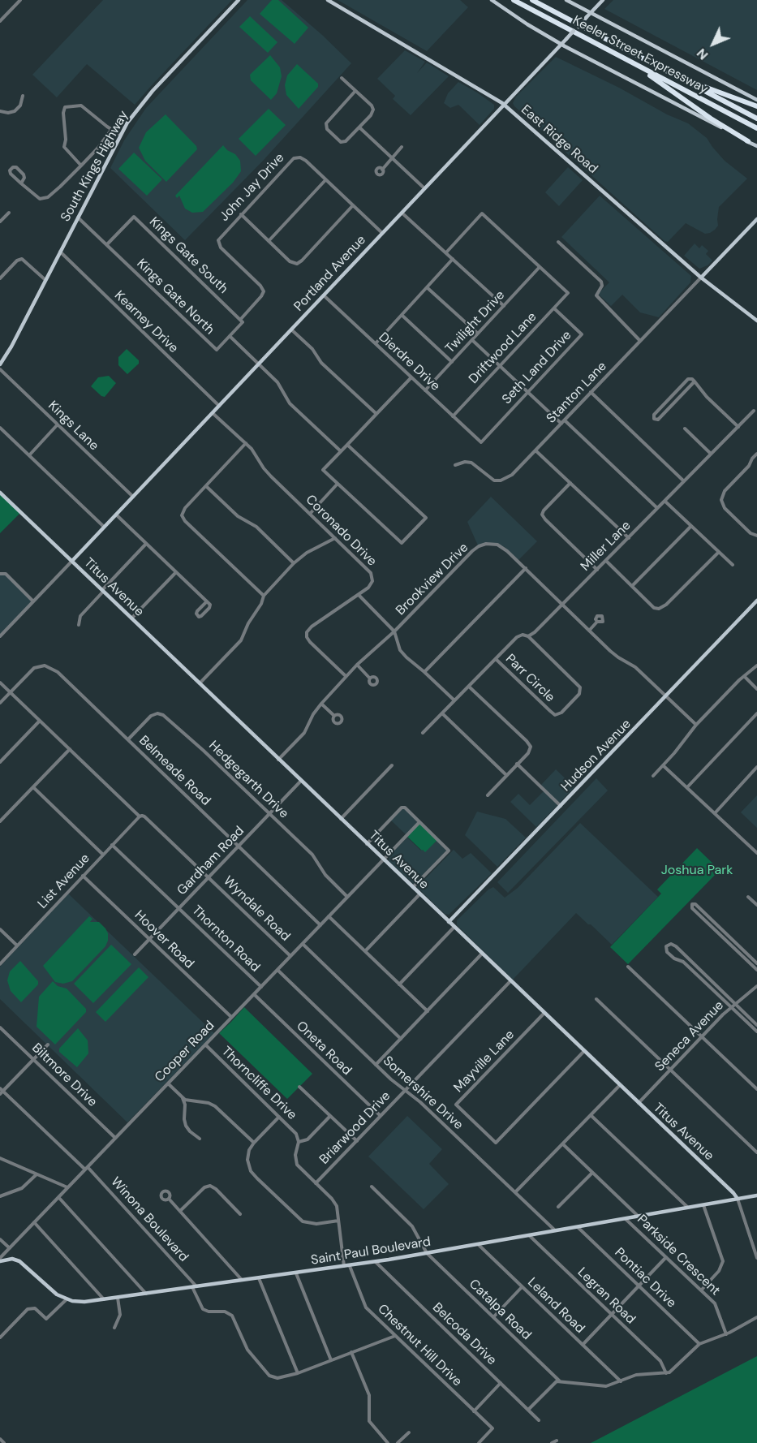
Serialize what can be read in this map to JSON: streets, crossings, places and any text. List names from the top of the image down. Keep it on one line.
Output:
{"streets":{"highway":["Keeler Street Expressway"],"main road":["East Ridge Road","South Kings Highway","Portland Avenue","Titus Avenue","Hudson Avenue","Saint Paul Boulevard"],"street":["John Jay Drive","Kings Gate South","Kings Gate North","Kearney Drive","Twilight Drive","Driftwood Lane","Dierdre Drive","Seth Land Drive","Stanton Lane","Kings Lane","Coronado Drive","Miller Lane","Brookview Drive","Parr Circle","Belmeade Road","Hedgegarth Drive","Gardham Road","List Avenue","Wyndale Road","Thornton Road","Hoover Road","Seneca Avenue","Oneta Road","Cooper Road","Mayville Lane","Biltmore Drive","Thorncliffe Drive","Somershire Drive","Briarwood Drive","Winona Boulevard","Parkside Crescent","Pontiac Drive","Legran Road","Leland Road","Catalpa Road","Belcoda Drive","Chestnut Hill Drive"]},"crossings":[["East Ridge Road","Portland Avenue"],["East Ridge Road","Stanton Lane"],["South Kings Highway","Kings Gate North"],["South Kings Highway","Kearney Drive"],["John Jay Drive","Kings Gate South"],["John Jay Drive","Portland Avenue"],["Kings Gate South","Kings Gate North"],["Portland Avenue","Kings Gate North"],["Portland Avenue","Kearney Drive"],["Portland Avenue","Dierdre Drive"],["Portland Avenue","Kings Lane"],["Portland Avenue","Coronado Drive"],["Portland Avenue","Titus Avenue"],["Twilight Drive","Driftwood Lane"],["Twilight Drive","Dierdre Drive"],["Driftwood Lane","Dierdre Drive"],["Driftwood Lane","Seth Land Drive"],["Dierdre Drive","Seth Land Drive"],["Coronado Drive","Brookview Drive"],["Miller Lane","Brookview Drive"],["Miller Lane","Parr Circle"],["Brookview Drive","Titus Avenue"],["Brookview Drive","Hudson Avenue"],["Titus Avenue","Hudson Avenue"],["Titus Avenue","Gardham Road"],["Titus Avenue","Seneca Avenue"],["Titus Avenue","Cooper Road"],["Titus Avenue","Mayville Lane"],["Titus Avenue","Briarwood Drive"],["Titus Avenue","Saint Paul Boulevard"],["Belmeade Road","Hedgegarth Drive"],["Belmeade Road","Gardham Road"],["Belmeade Road","Cooper Road"],["Hedgegarth Drive","Gardham Road"],["Hedgegarth Drive","Cooper Road"],["Gardham Road","Wyndale Road"],["Gardham Road","Thornton Road"],["Gardham Road","Hoover Road"],["List Avenue","Wyndale Road"],["List Avenue","Thornton Road"],["List Avenue","Hoover Road"],["Wyndale Road","Cooper Road"],["Thornton Road","Cooper Road"],["Hoover Road","Cooper Road"],["Oneta Road","Cooper Road"],["Oneta Road","Briarwood Drive"],["Cooper Road","Biltmore Drive"],["Cooper Road","Thorncliffe Drive"],["Cooper Road","Somershire Drive"],["Cooper Road","Winona Boulevard"],["Cooper Road","Saint Paul Boulevard"],["Somershire Drive","Briarwood Drive"],["Somershire Drive","Saint Paul Boulevard"],["Winona Boulevard","Saint Paul Boulevard"],["Winona Boulevard","Chestnut Hill Drive"],["Saint Paul Boulevard","Parkside Crescent"],["Saint Paul Boulevard","Pontiac Drive"],["Saint Paul Boulevard","Legran Road"],["Saint Paul Boulevard","Leland Road"],["Saint Paul Boulevard","Catalpa Road"],["Saint Paul Boulevard","Belcoda Drive"],["Saint Paul Boulevard","Chestnut Hill Drive"]],"parks":["Joshua Park"],"north":"bottom left"}
